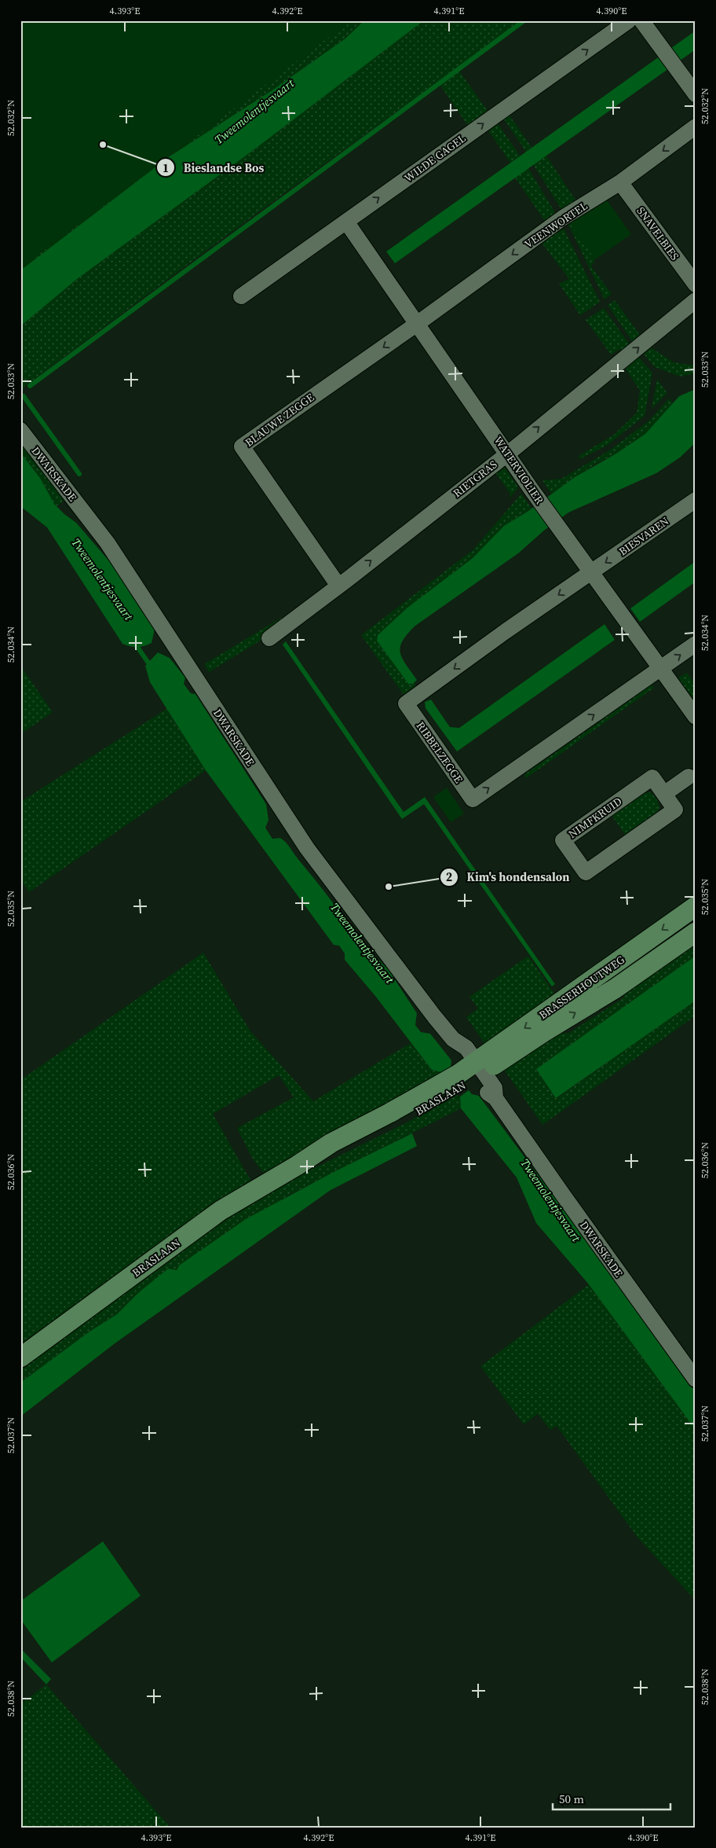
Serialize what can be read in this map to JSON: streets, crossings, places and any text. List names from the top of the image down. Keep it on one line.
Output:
{"streets":{"main road":["BRASSERHOUTWEG","BRASLAAN"],"street":["WILDE GAGEL","VEENWORTEL","SNAVELBIES","BLAUWE ZEGGE","WATERVIOLIER","DWARSKADE","RIETGRAS","BIESVAREN","RIBBELZEGGE","NIMFKRUID"]},"crossings":[["WILDE GAGEL","WATERVIOLIER"],["VEENWORTEL","SNAVELBIES"],["VEENWORTEL","BLAUWE ZEGGE"],["VEENWORTEL","WATERVIOLIER"],["BLAUWE ZEGGE","WATERVIOLIER"],["BLAUWE ZEGGE","RIETGRAS"],["WATERVIOLIER","RIETGRAS"],["WATERVIOLIER","BIESVAREN"],["WATERVIOLIER","RIBBELZEGGE"],["DWARSKADE","BRASSERHOUTWEG"],["DWARSKADE","BRASLAAN"],["BIESVAREN","RIBBELZEGGE"],["BRASSERHOUTWEG","BRASLAAN"]],"one_way":["WILDE GAGEL","VEENWORTEL","RIETGRAS"],"water":["Tweemolentjesvaart"],"places":["Bieslandse Bos","Kim's hondensalon"],"scale_bar":"50 m","coordinates":["4.393°E","4.392°E","4.391°E","4.390°E","52.032°N","52.033°N","52.034°N","52.035°N","52.036°N","52.037°N","52.038°N"]}
